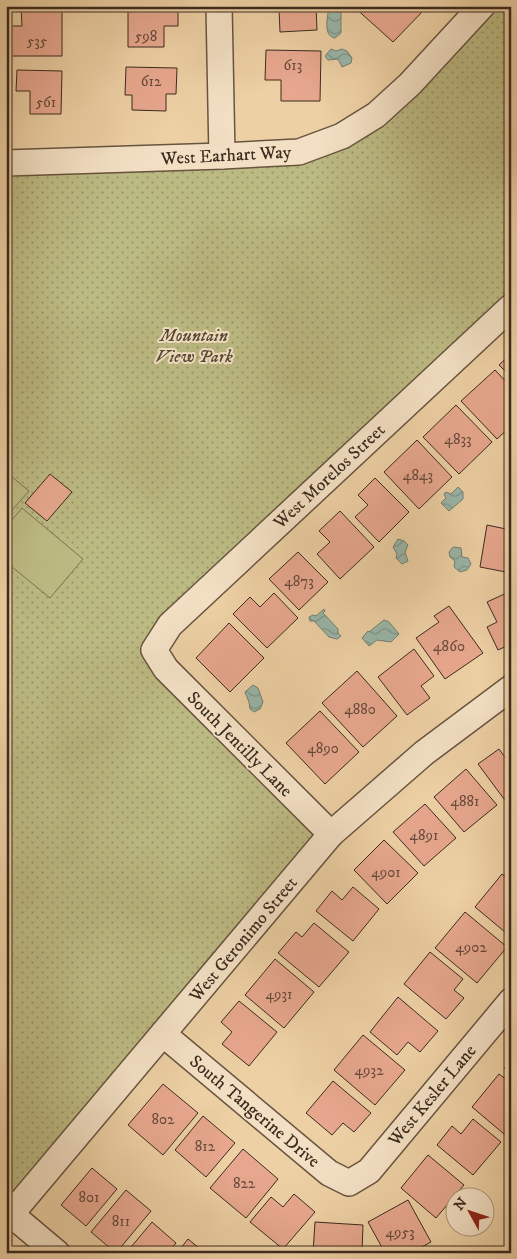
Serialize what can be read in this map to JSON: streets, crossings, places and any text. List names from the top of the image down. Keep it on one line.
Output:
{"streets":{"street":["West Earhart Way","West Morelos Street","South Jentilly Lane","West Geronimo Street","West Kesler Lane","South Tangerine Drive"]},"crossings":[["West Morelos Street","South Jentilly Lane"],["South Jentilly Lane","West Geronimo Street"],["West Geronimo Street","South Tangerine Drive"],["West Kesler Lane","South Tangerine Drive"]],"parks":["Mountain View Park"],"house_numbers":["598","535","613","612","561","4833","4843","4873","4860","4880","4890","4881","4891","4901","4902","4931","4932","802","812","822","801","811","4953"],"north":"top left"}
